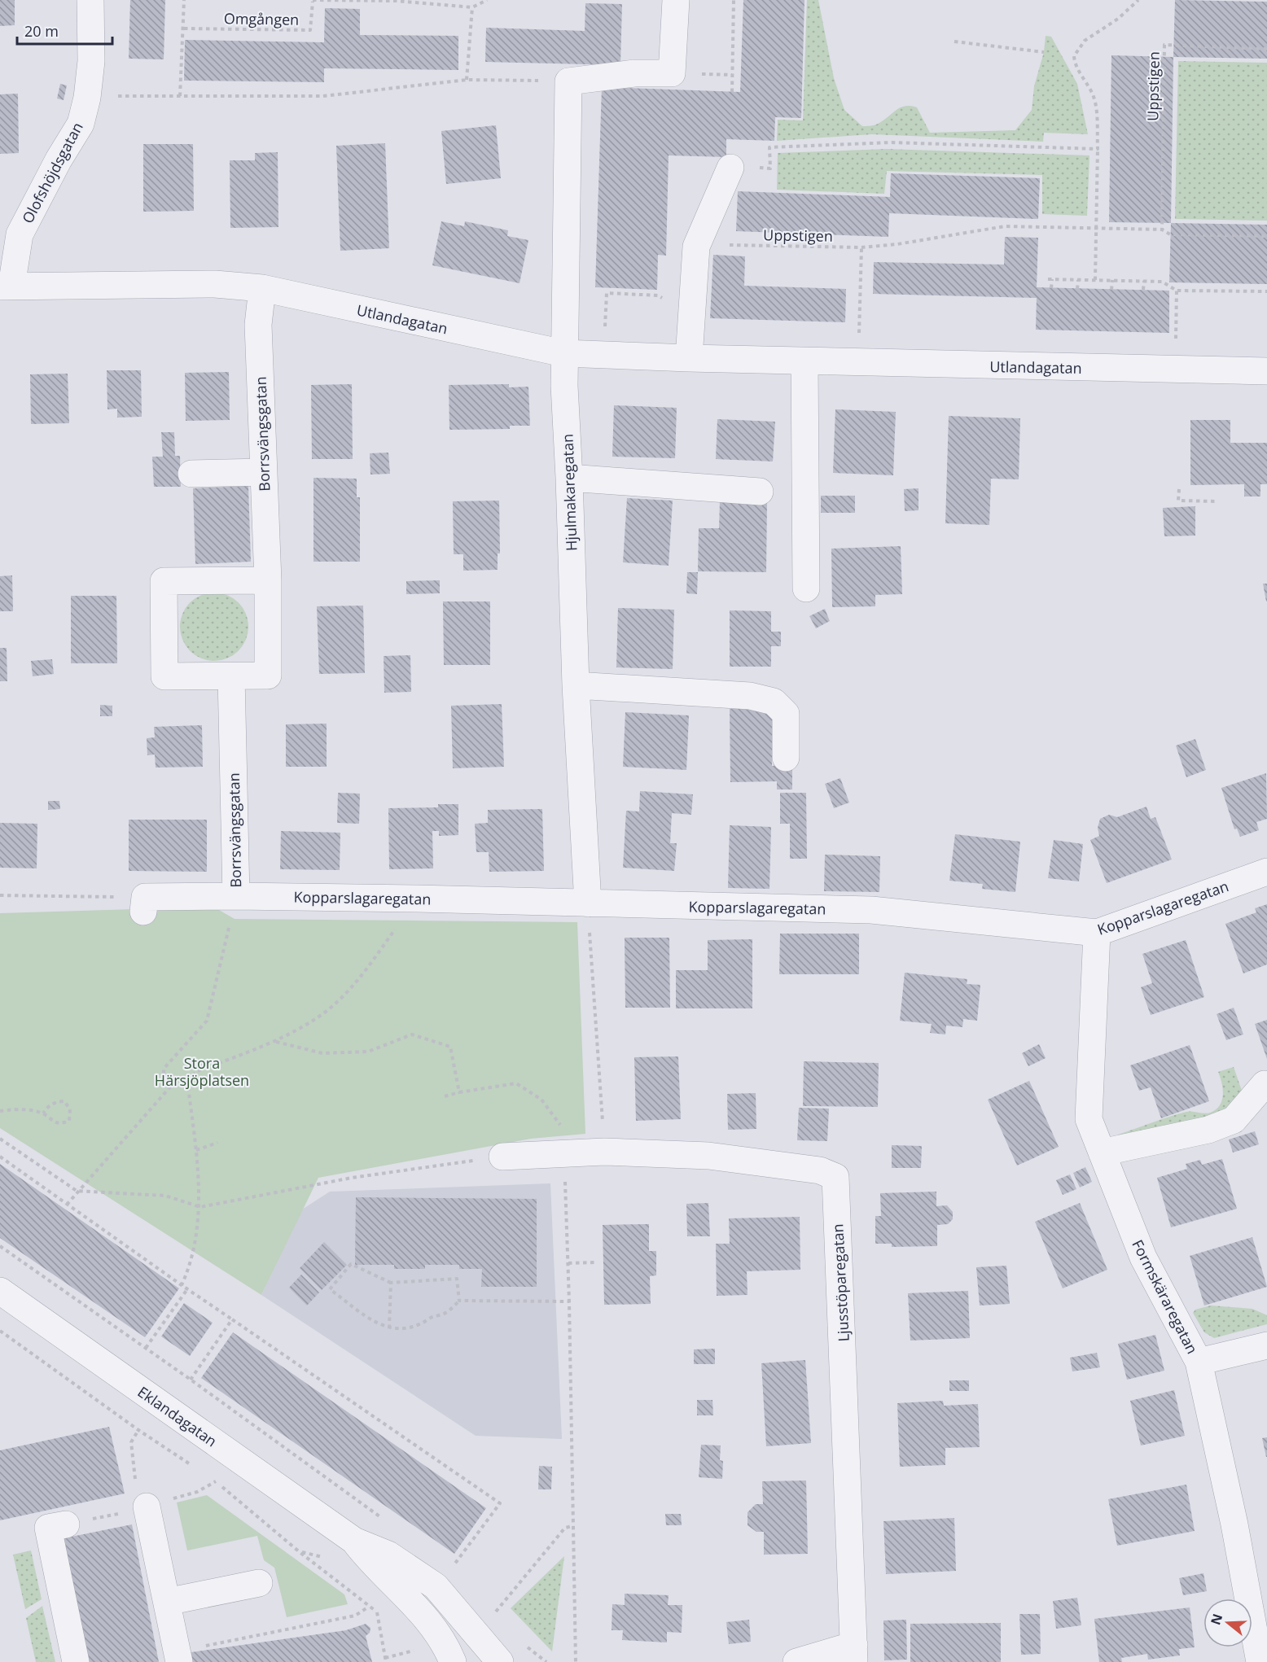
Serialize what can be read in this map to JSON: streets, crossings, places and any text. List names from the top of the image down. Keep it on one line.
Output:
{"streets":{"street":["Olofshöjdsgatan","Utlandagatan","Borrsvängsgatan","Hjulmakaregatan","Kopparslagaregatan","Ljusstöparegatan","Formskäraregatan","Eklandagatan"],"path":["Omgången","Uppstigen"]},"crossings":[["Olofshöjdsgatan","Utlandagatan"],["Utlandagatan","Borrsvängsgatan"],["Utlandagatan","Hjulmakaregatan"],["Borrsvängsgatan","Kopparslagaregatan"],["Hjulmakaregatan","Kopparslagaregatan"],["Kopparslagaregatan","Formskäraregatan"]],"parks":["Stora Härsjöplatsen"],"scale_bar":"20 m","north":"left"}
